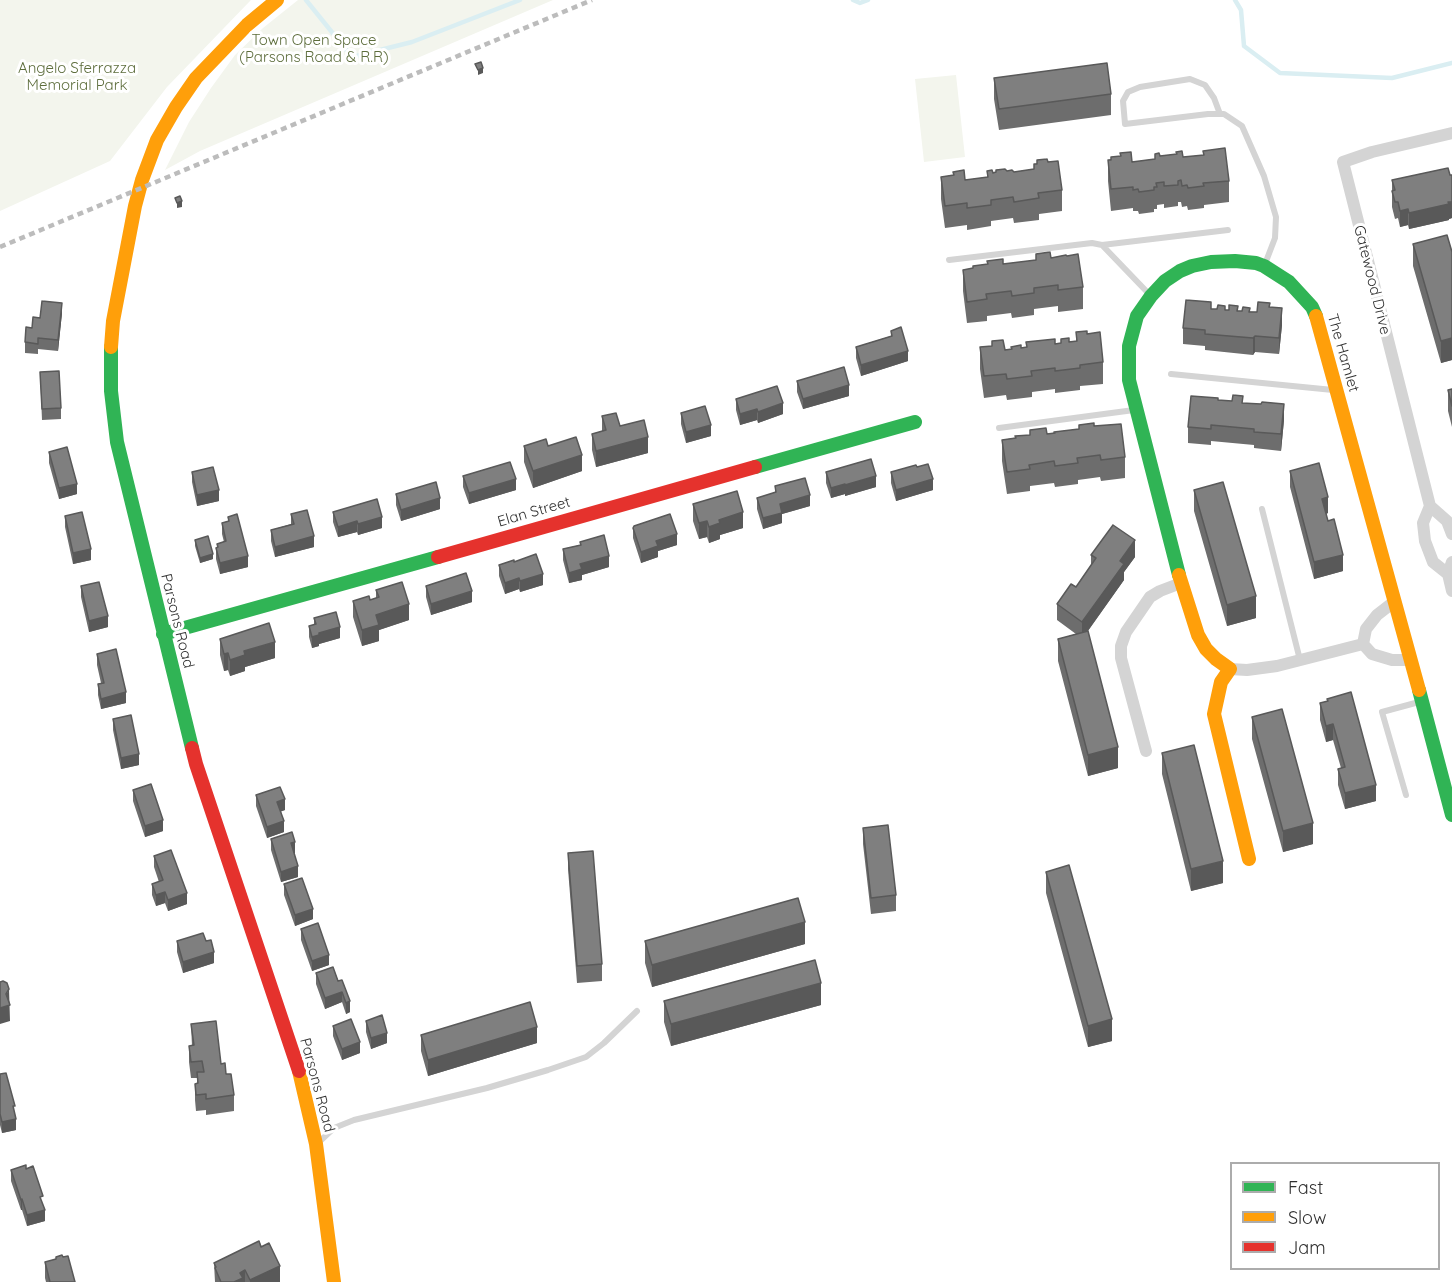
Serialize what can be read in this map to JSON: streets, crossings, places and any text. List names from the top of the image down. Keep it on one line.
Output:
{"streets":{"street":["Gatewood Drive","The Hamlet","Elan Street","Parsons Road"]},"crossings":[["Elan Street","Parsons Road"]],"parks":["Town Open Space (Parsons Road & R.R)","Angelo Sferrazza Memorial Park"],"legend":["Fast","Slow","Jam"]}
